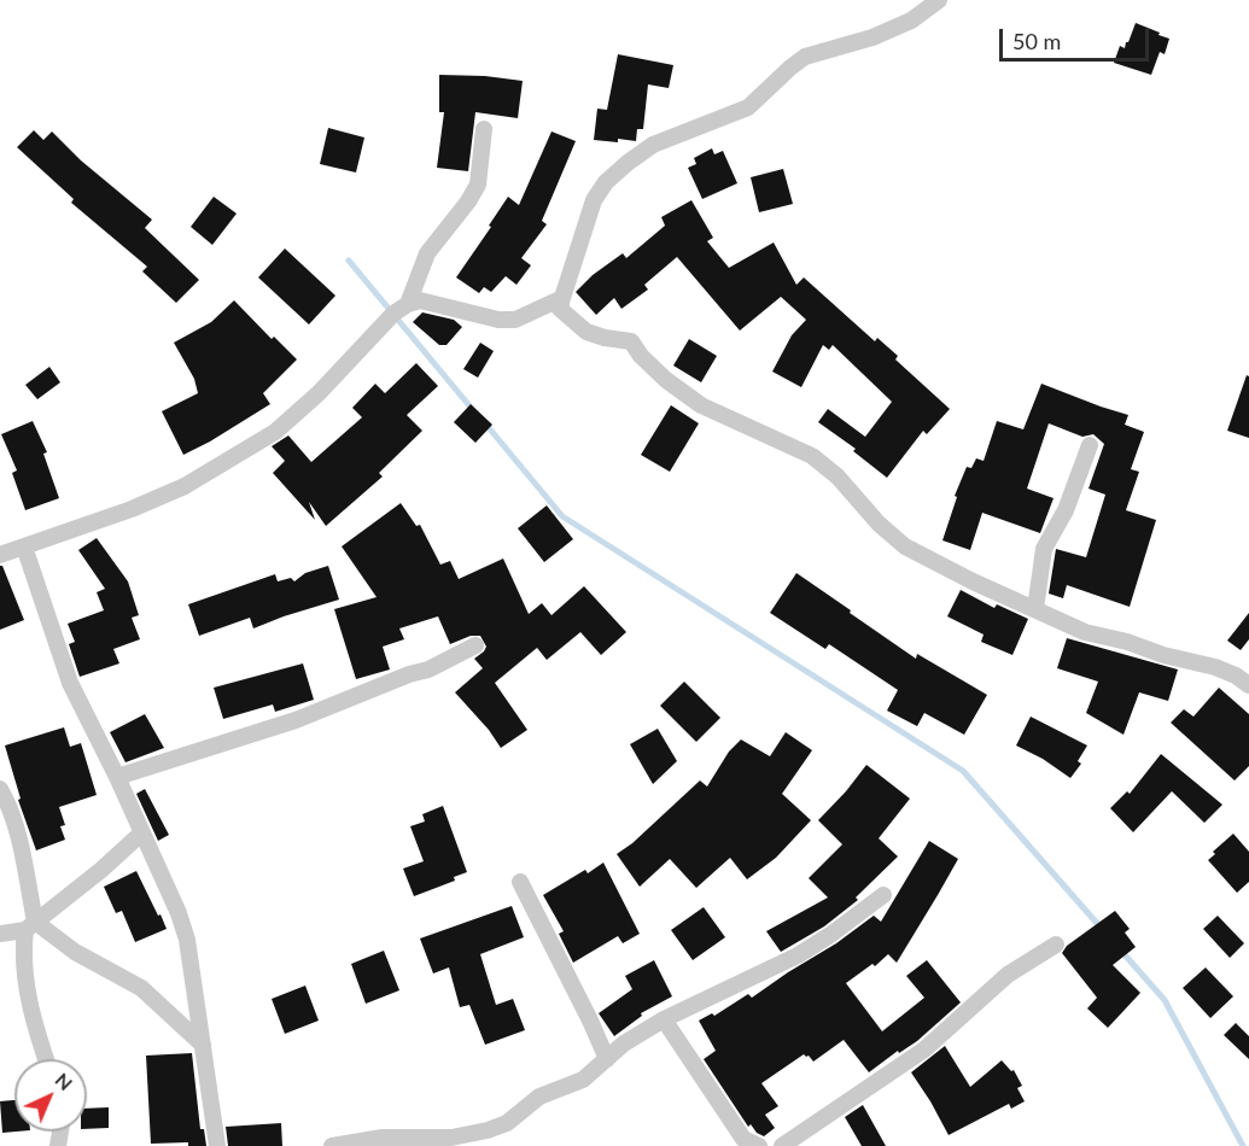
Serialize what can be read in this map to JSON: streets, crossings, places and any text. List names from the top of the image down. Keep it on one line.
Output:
{"scale_bar":"50 m","north":"top right"}
